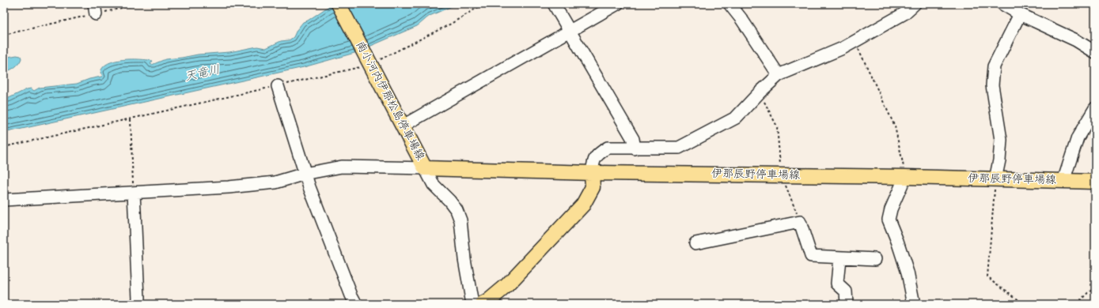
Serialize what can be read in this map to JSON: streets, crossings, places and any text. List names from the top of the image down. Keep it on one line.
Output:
{"streets":{"main road":["南小河内伊那松島停車場線","伊那辰野停車場線"]},"crossings":[["南小河内伊那松島停車場線","伊那辰野停車場線"]],"water":["天竜川"]}
